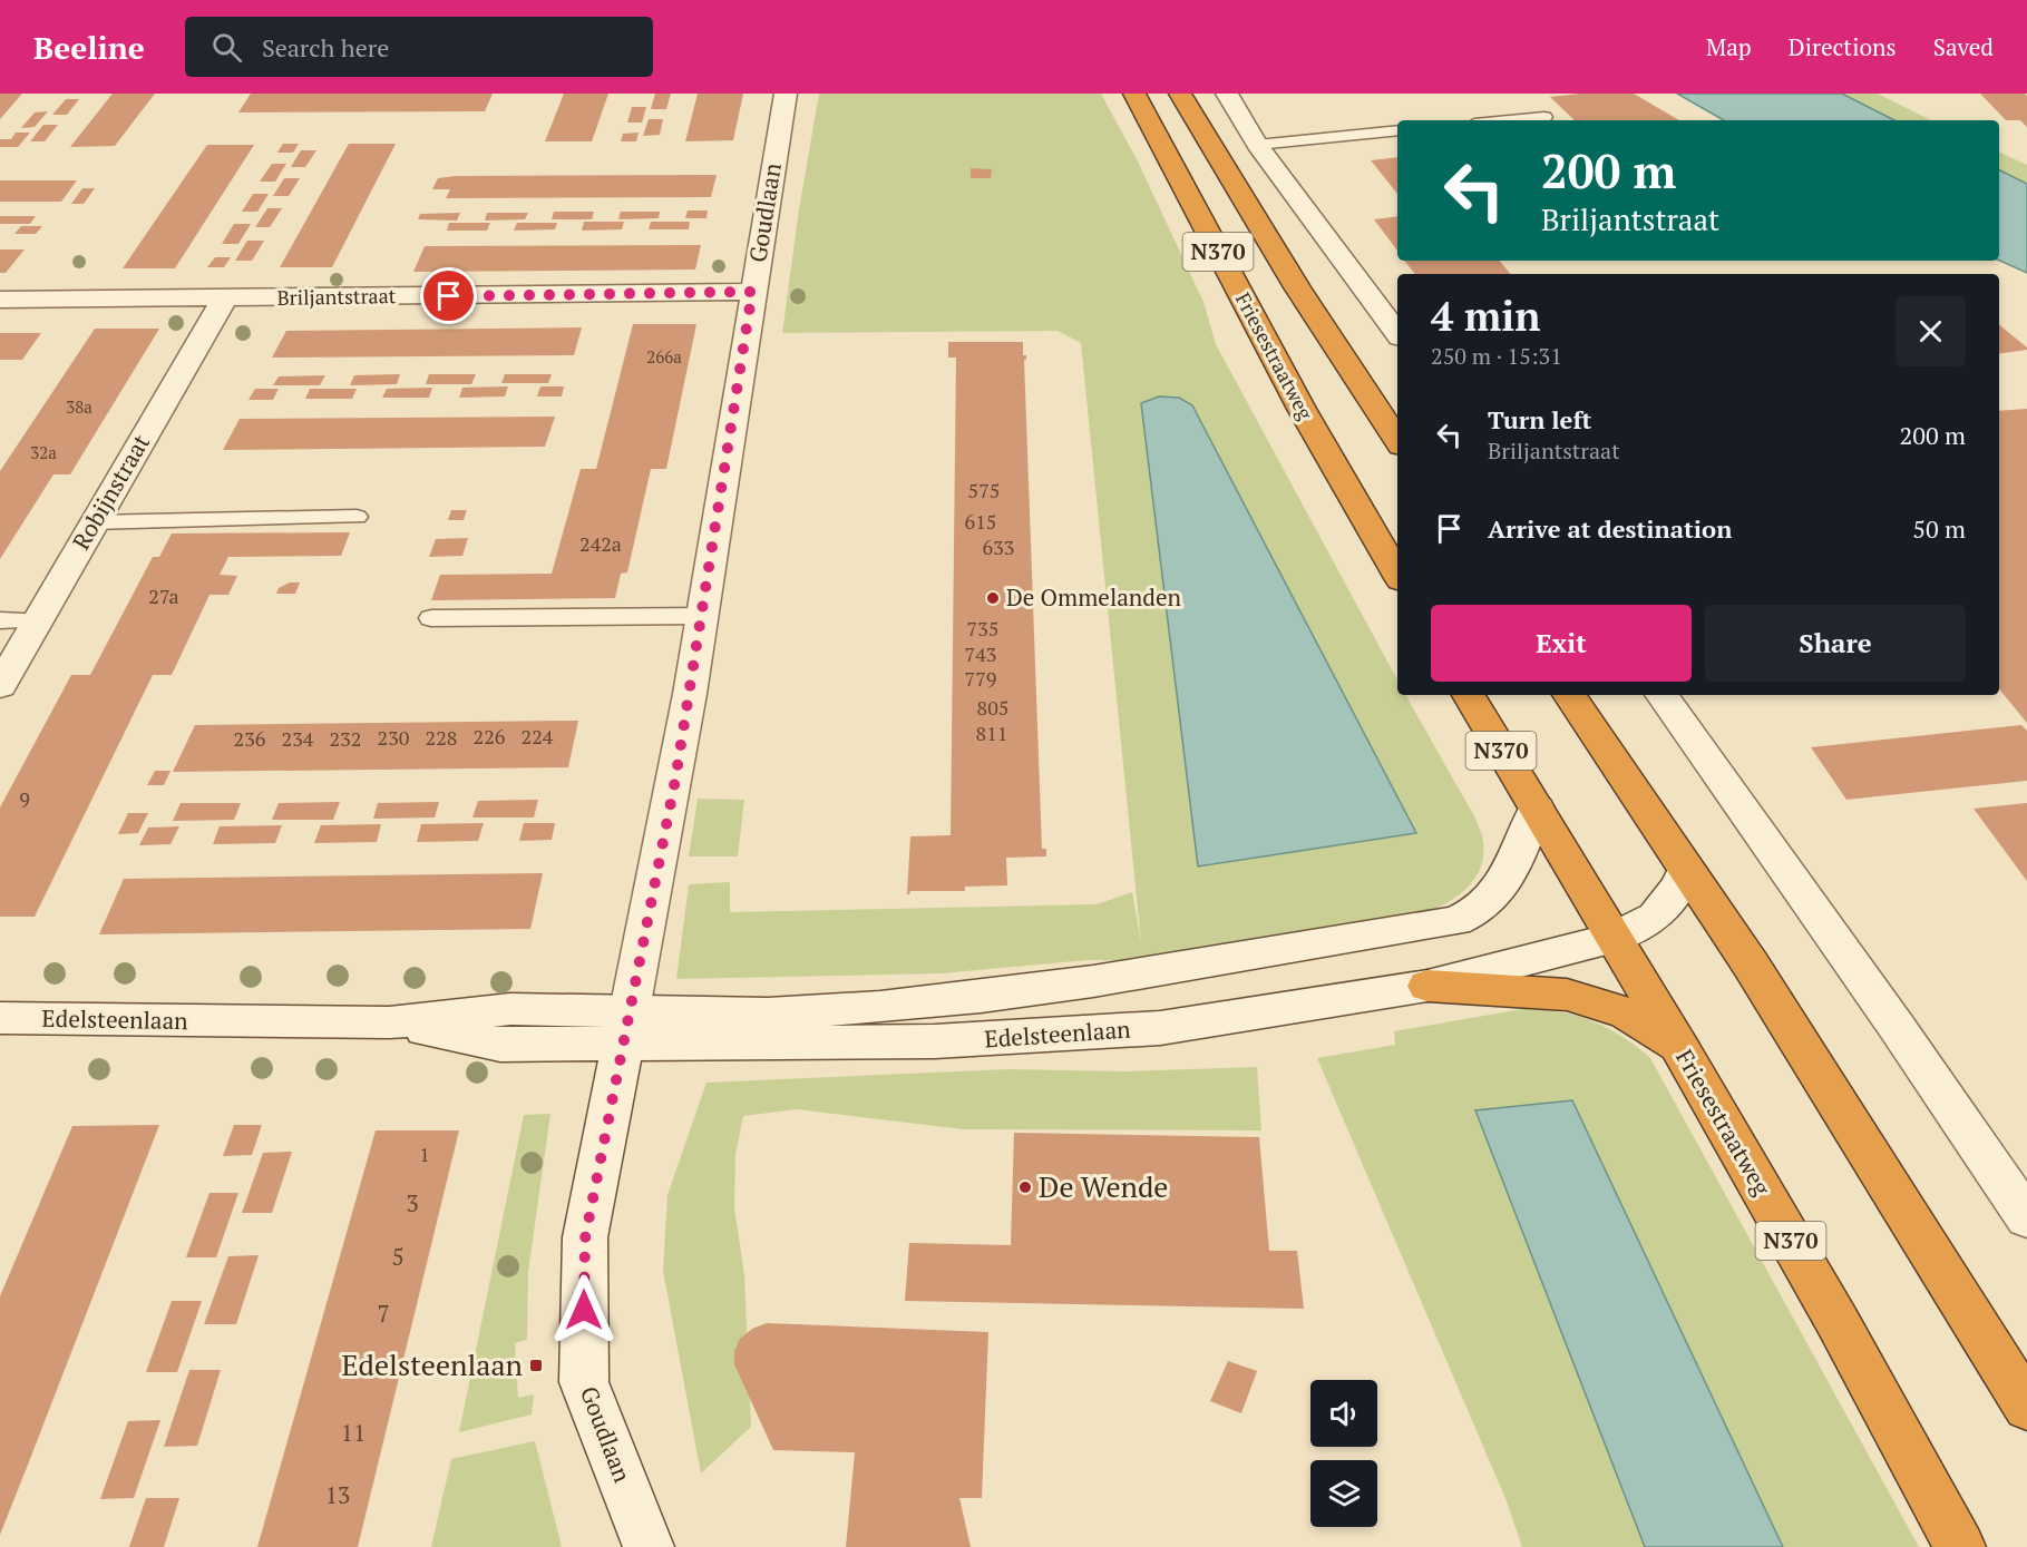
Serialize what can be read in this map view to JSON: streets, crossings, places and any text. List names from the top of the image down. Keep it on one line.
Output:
{"streets":{"highway":["N370","Friesestraatweg"],"street":["Goudlaan","Briljantstraat","Robijnstraat","Edelsteenlaan"]},"crossings":[["Goudlaan","Briljantstraat"],["Goudlaan","Edelsteenlaan"],["N370","Friesestraatweg"],["N370","Edelsteenlaan"],["Briljantstraat","Robijnstraat"],["Friesestraatweg","Edelsteenlaan"]],"places":{"other":["De Ommelanden","De Wende"],"transit":["Edelsteenlaan"]},"house_numbers":["266a","38a","32a","575","615","242a","633","27a","735","743","779","805","811","226","224","230","228","236","234","232","9","1","3","5","7","11","13"],"page":{"header":"Beeline","search":"Search here","nav":["Map","Directions","Saved"],"turn":["200 m","Briljantstraat"],"heading":["4 min","250 m · 15:31"],"list":[{"name":"Turn left","note":"Briljantstraat","value":"200 m"},{"name":"Arrive at destination","value":"50 m"}],"buttons":["Exit","Share"]}}
